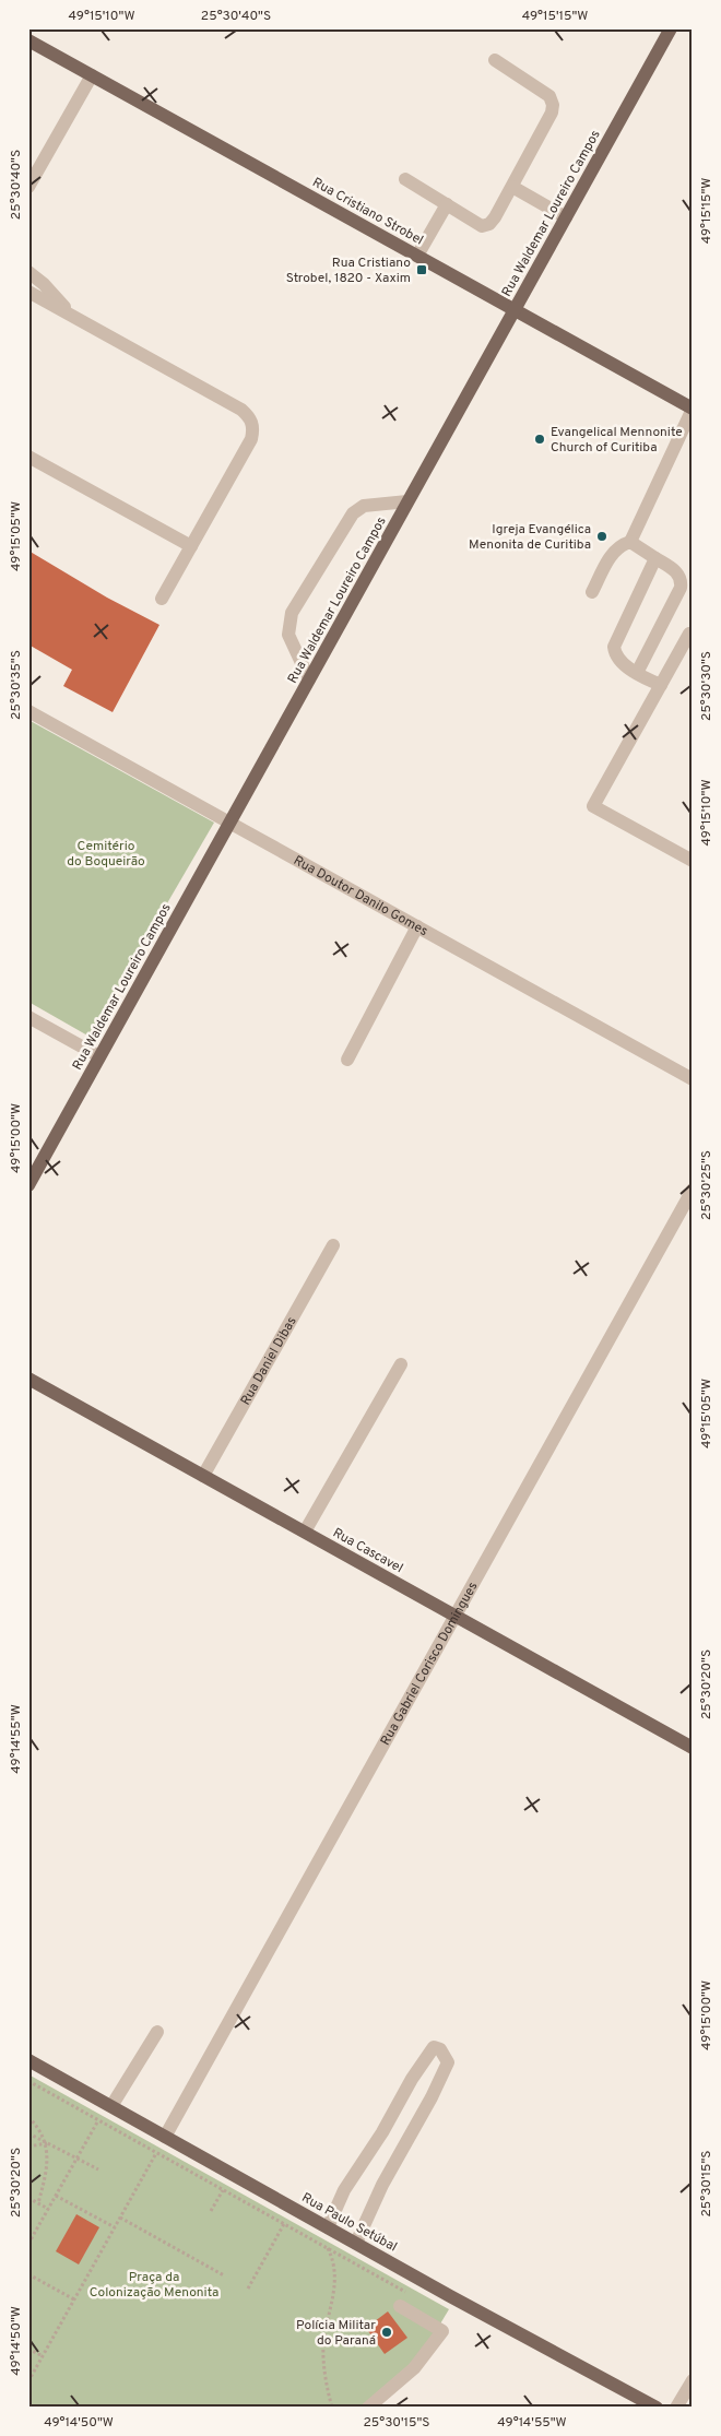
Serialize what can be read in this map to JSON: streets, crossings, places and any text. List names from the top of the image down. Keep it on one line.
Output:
{"streets":{"main road":["Rua Cristiano Strobel","Rua Waldemar Loureiro Campos","Rua Cascavel","Rua Paulo Setúbal"],"street":["Rua Doutor Danilo Gomes","Rua Daniel Dibas","Rua Gabriel Corisco Domingues"]},"crossings":[["Rua Cristiano Strobel","Rua Waldemar Loureiro Campos"],["Rua Waldemar Loureiro Campos","Rua Doutor Danilo Gomes"],["Rua Daniel Dibas","Rua Cascavel"],["Rua Cascavel","Rua Gabriel Corisco Domingues"],["Rua Gabriel Corisco Domingues","Rua Paulo Setúbal"]],"parks":["Cemitério do Boqueirão","Praça da Colonização Menonita"],"places":{"transit":["Rua Cristiano Strobel, 1820 - Xaxim"],"other":["Evangelical Mennonite Church of Curitiba","Igreja Evangélica Menonita de Curitiba","Polícia Militar do Paraná"]},"coordinates":["49°15'10\"W","25°30'40\"S","49°15'15\"W","49°15'05\"W","25°30'35\"S","25°30'30\"S","49°15'00\"W","25°30'25\"S","25°30'20\"S","49°14'55\"W","25°30'15\"S","49°14'50\"W"]}
